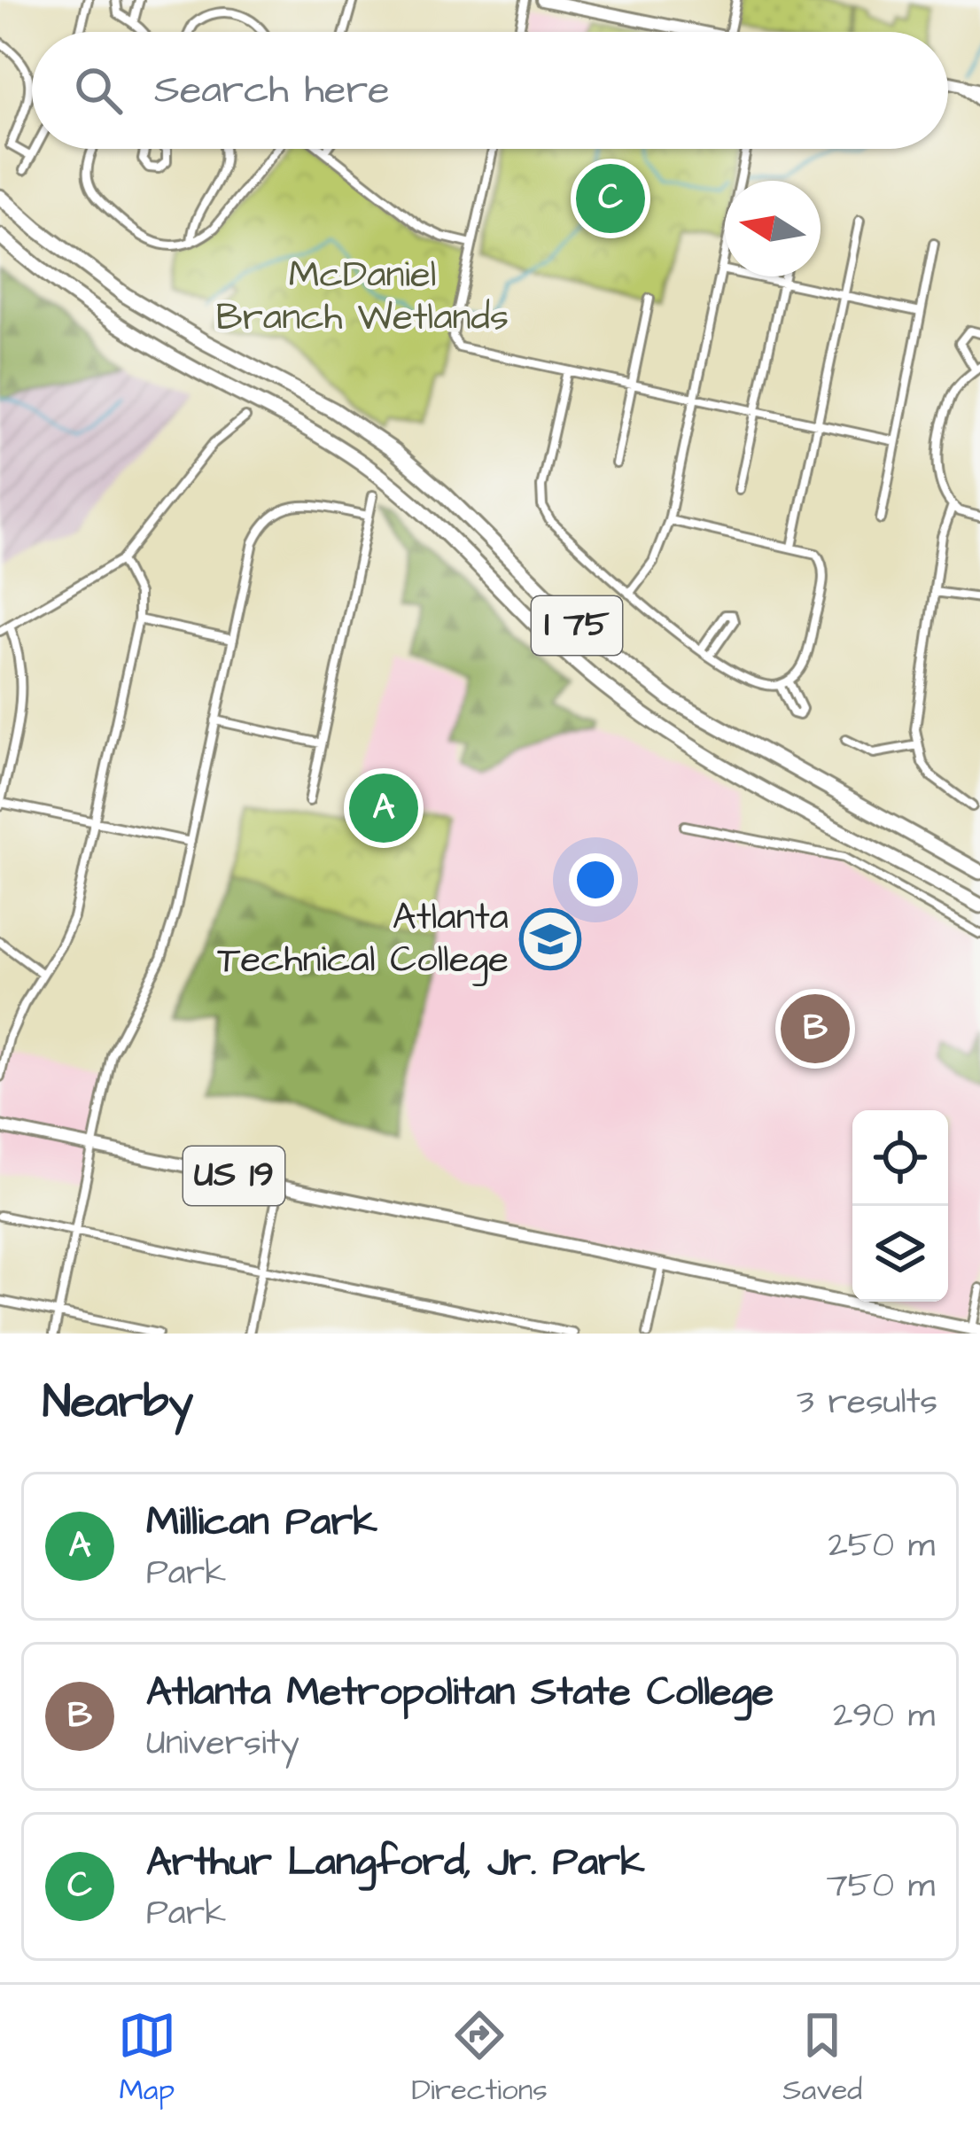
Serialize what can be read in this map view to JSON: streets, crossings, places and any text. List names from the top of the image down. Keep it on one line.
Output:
{"streets":{"highway":["I 75"],"main road":["US 19"]},"parks":["McDaniel Branch Wetlands"],"places":{"school or university":["Atlanta Technical College"]},"north":"left","page":{"search":"Search here","pins":["C","A","B"],"heading":["Nearby","3 results"],"list":[{"mark":"A","name":"Millican Park","note":"Park","value":"250 m"},{"mark":"B","name":"Atlanta Metropolitan State College","note":"University","value":"290 m"},{"mark":"C","name":"Arthur Langford, Jr. Park","note":"Park","value":"750 m"}],"nav":["Map","Directions","Saved"]}}
